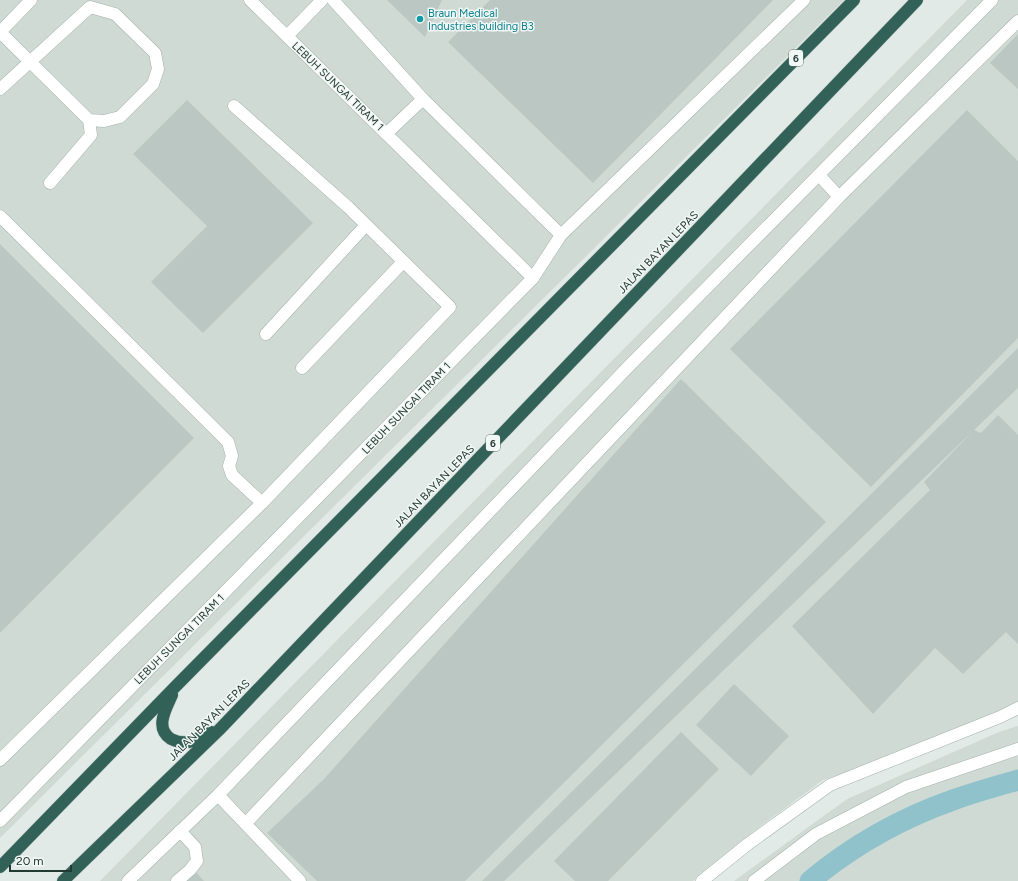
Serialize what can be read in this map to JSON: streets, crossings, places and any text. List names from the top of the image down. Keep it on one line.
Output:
{"streets":{"highway":["6","JALAN BAYAN LEPAS"],"street":["LEBUH SUNGAI TIRAM 1"]},"places":["Braun Medical Industries building B3"],"scale_bar":"20 m"}
